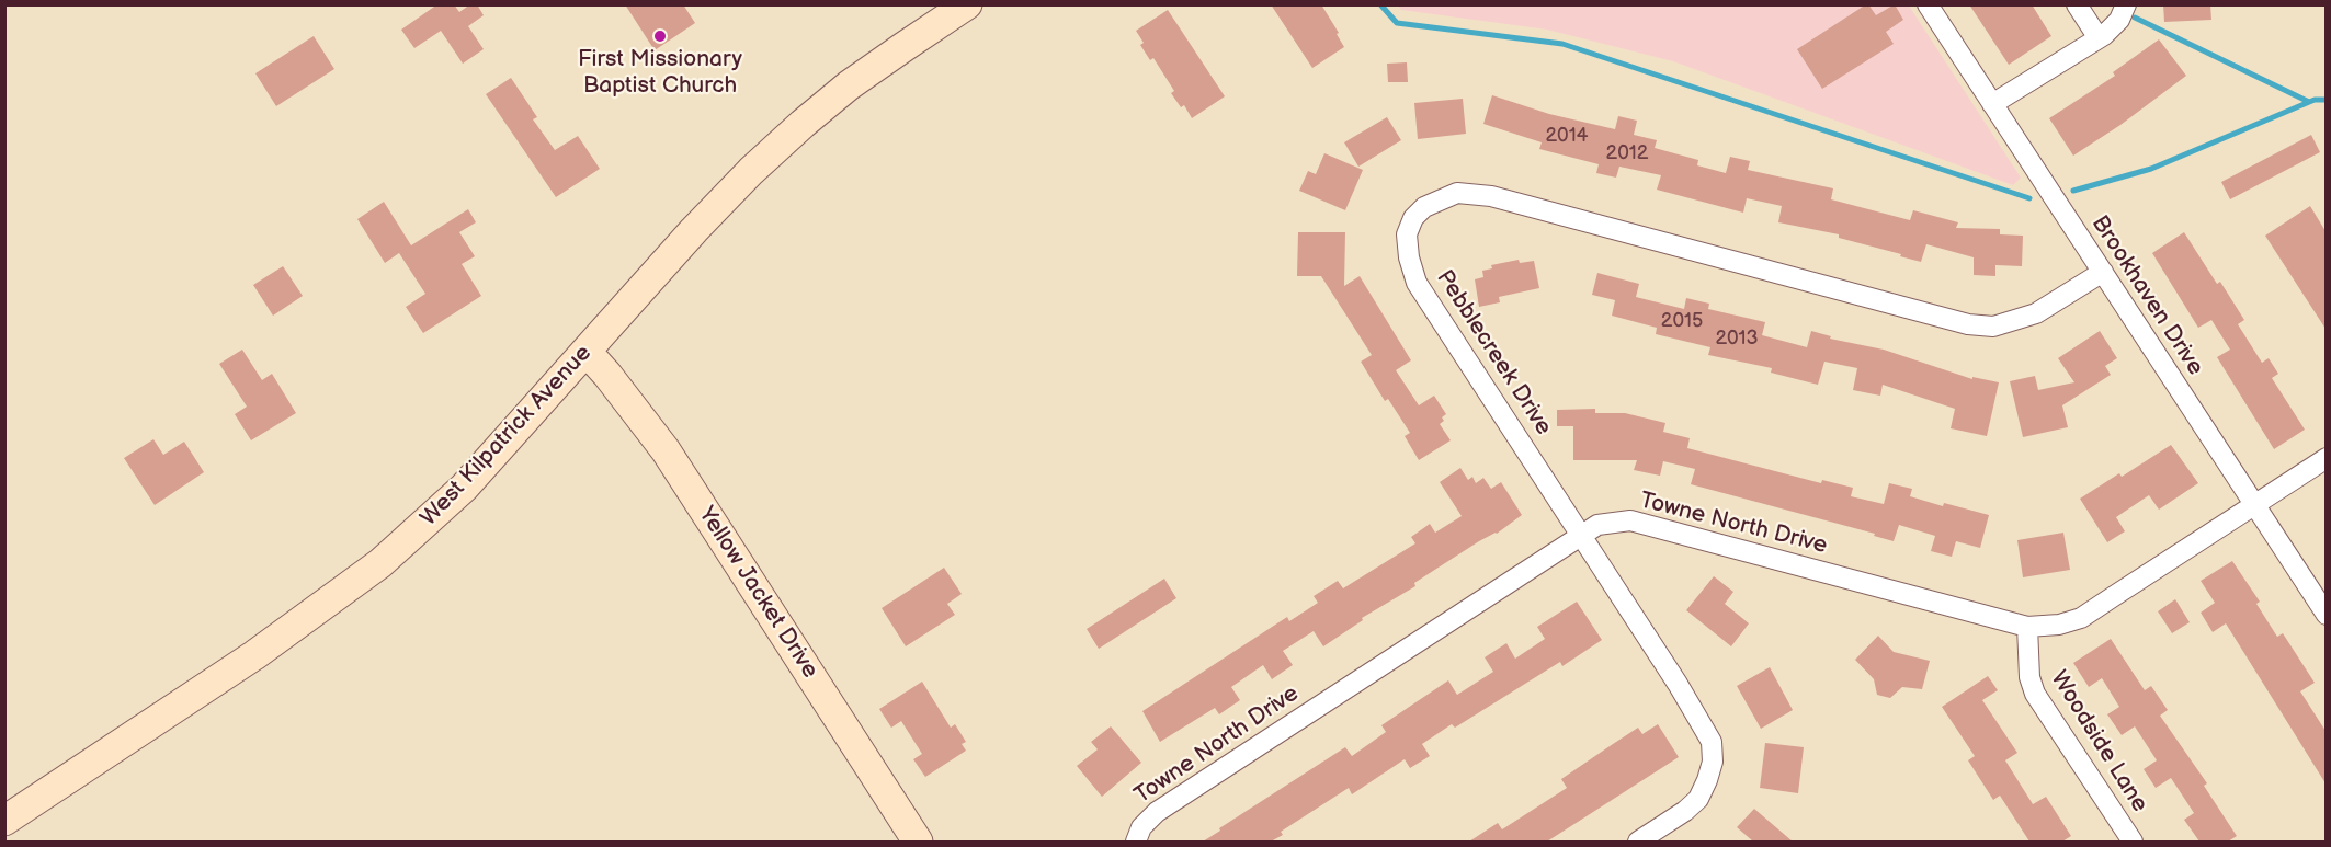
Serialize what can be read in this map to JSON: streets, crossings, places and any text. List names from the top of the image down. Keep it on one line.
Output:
{"streets":{"main road":["West Kilpatrick Avenue","Yellow Jacket Drive"],"street":["Brookhaven Drive","Pebblecreek Drive","Towne North Drive","Woodside Lane"]},"crossings":[["Brookhaven Drive","Pebblecreek Drive"],["Brookhaven Drive","Towne North Drive"],["Pebblecreek Drive","Towne North Drive"],["West Kilpatrick Avenue","Yellow Jacket Drive"],["Towne North Drive","Woodside Lane"]],"places":["First Missionary Baptist Church"],"house_numbers":["2014","2012","2015","2013"]}
